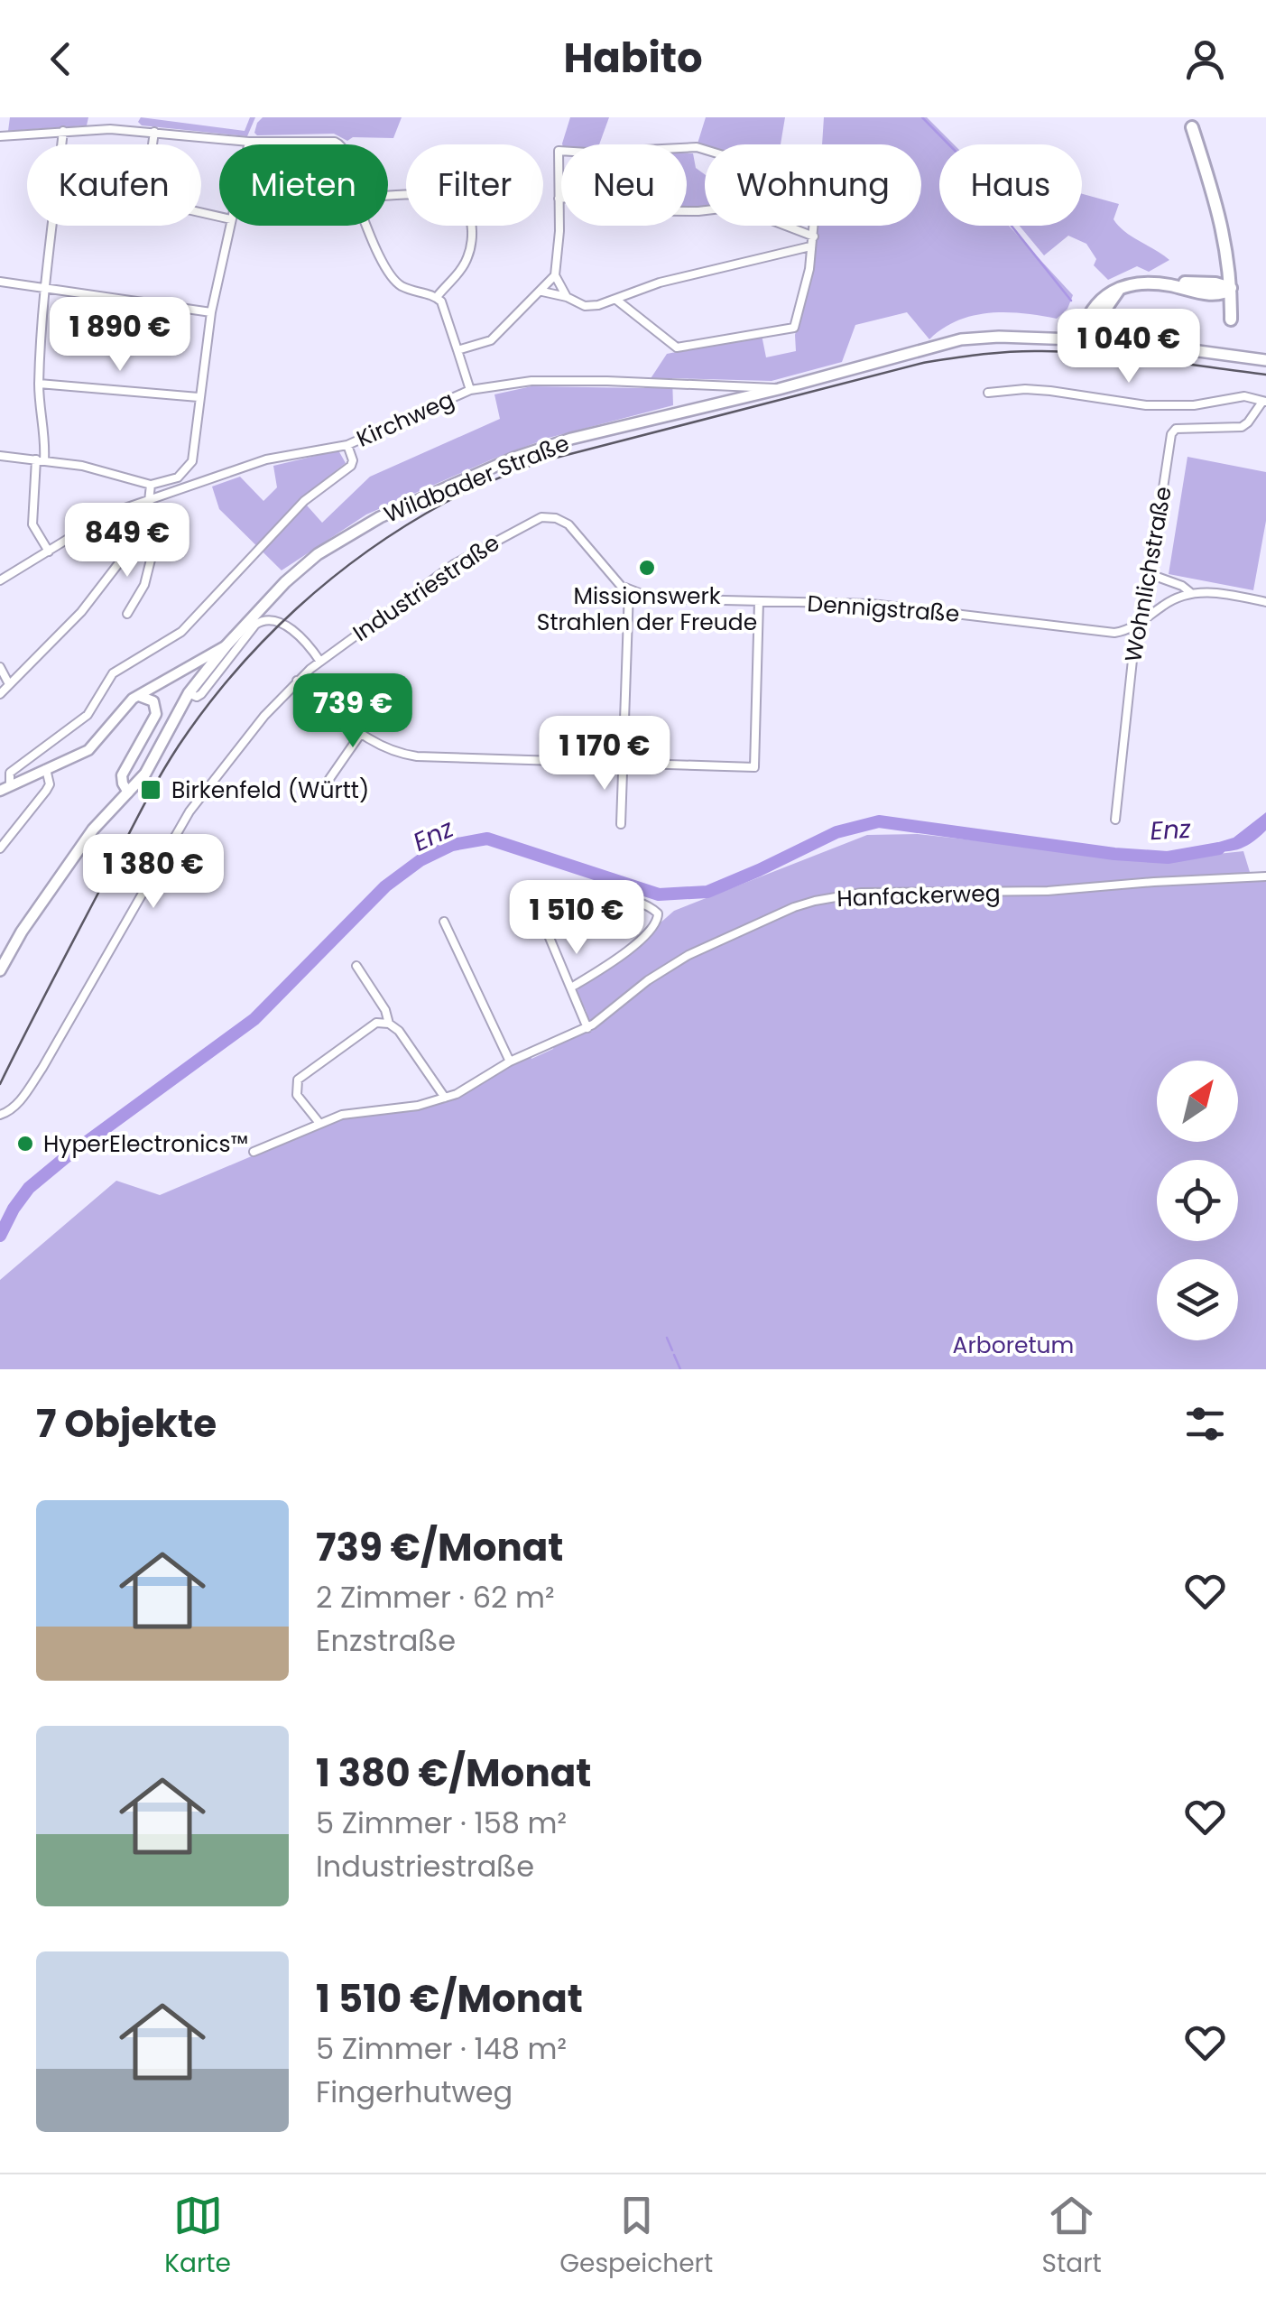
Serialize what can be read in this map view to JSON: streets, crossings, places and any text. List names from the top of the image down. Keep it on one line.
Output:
{"streets":{"main road":["Wildbader Straße"],"street":["Kirchweg","Wohnlichstraße","Industriestraße","Dennigstraße","Hanfackerweg"]},"crossings":[["Kirchweg","Wildbader Straße"],["Wohnlichstraße","Dennigstraße"],["Industriestraße","Dennigstraße"]],"water":["Enz"],"parks":["Arboretum"],"places":{"other":["Missionswerk Strahlen der Freude","HyperElectronics™"],"transit":["Birkenfeld (Württ)"]},"north":"top right","page":{"header":"Habito","chip":["Kaufen","Mieten","Filter","Neu","Wohnung","Haus"],"price":["1 890 €","1 040 €","849 €","739 €","1 170 €","1 380 €","1 510 €"],"heading":"7 Objekte","list":[{"name":"739 €/Monat","note":"2 Zimmer · 62 m² · Enzstraße"},{"name":"1 380 €/Monat","note":"5 Zimmer · 158 m² · Industriestraße"},{"name":"1 510 €/Monat","note":"5 Zimmer · 148 m² · Fingerhutweg"}],"tabs":["Karte","Gespeichert","Start"]}}
